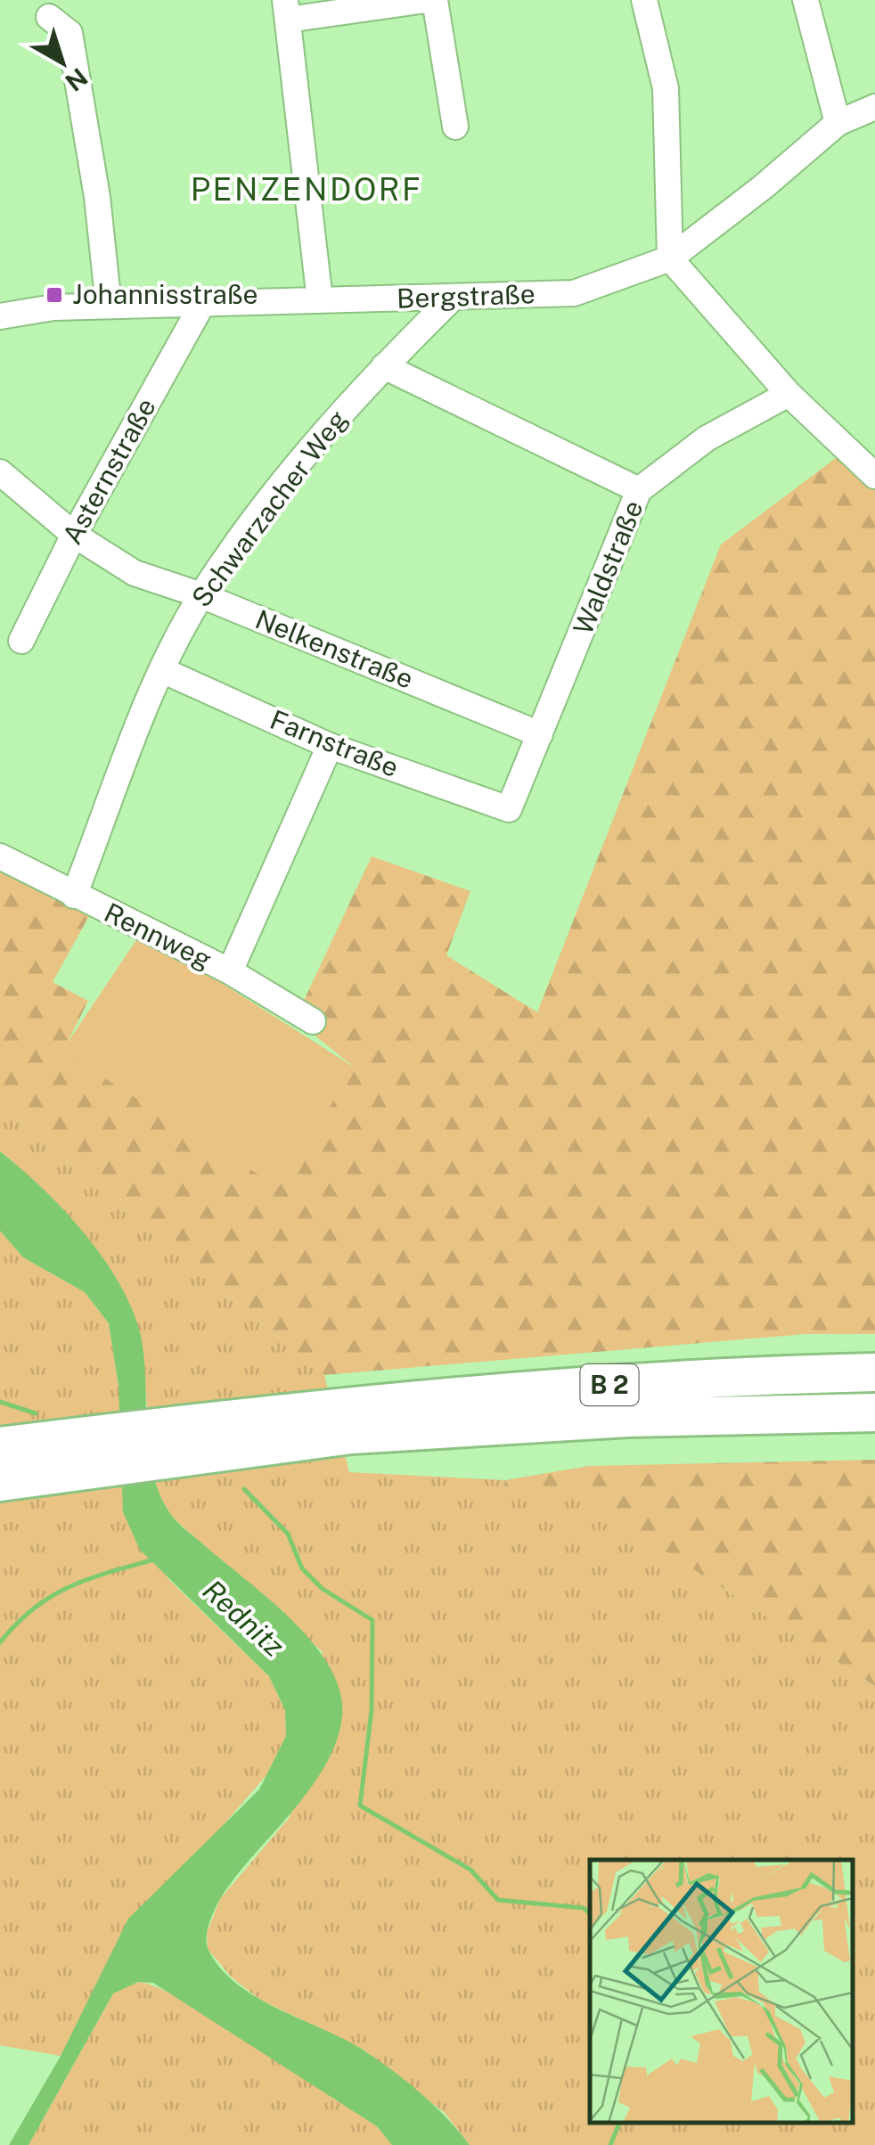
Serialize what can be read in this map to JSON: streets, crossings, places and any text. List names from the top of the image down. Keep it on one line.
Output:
{"streets":{"highway":["B 2"],"street":["Bergstraße","Asternstraße","Schwarzacher Weg","Waldstraße","Nelkenstraße","Farnstraße","Rennweg"]},"crossings":[["Bergstraße","Asternstraße"],["Bergstraße","Schwarzacher Weg"],["Asternstraße","Nelkenstraße"],["Schwarzacher Weg","Nelkenstraße"],["Schwarzacher Weg","Farnstraße"],["Schwarzacher Weg","Rennweg"],["Waldstraße","Nelkenstraße"],["Waldstraße","Farnstraße"]],"districts":["PENZENDORF"],"water":["Rednitz"],"places":{"transit":["Johannisstraße"]},"north":"bottom right"}
